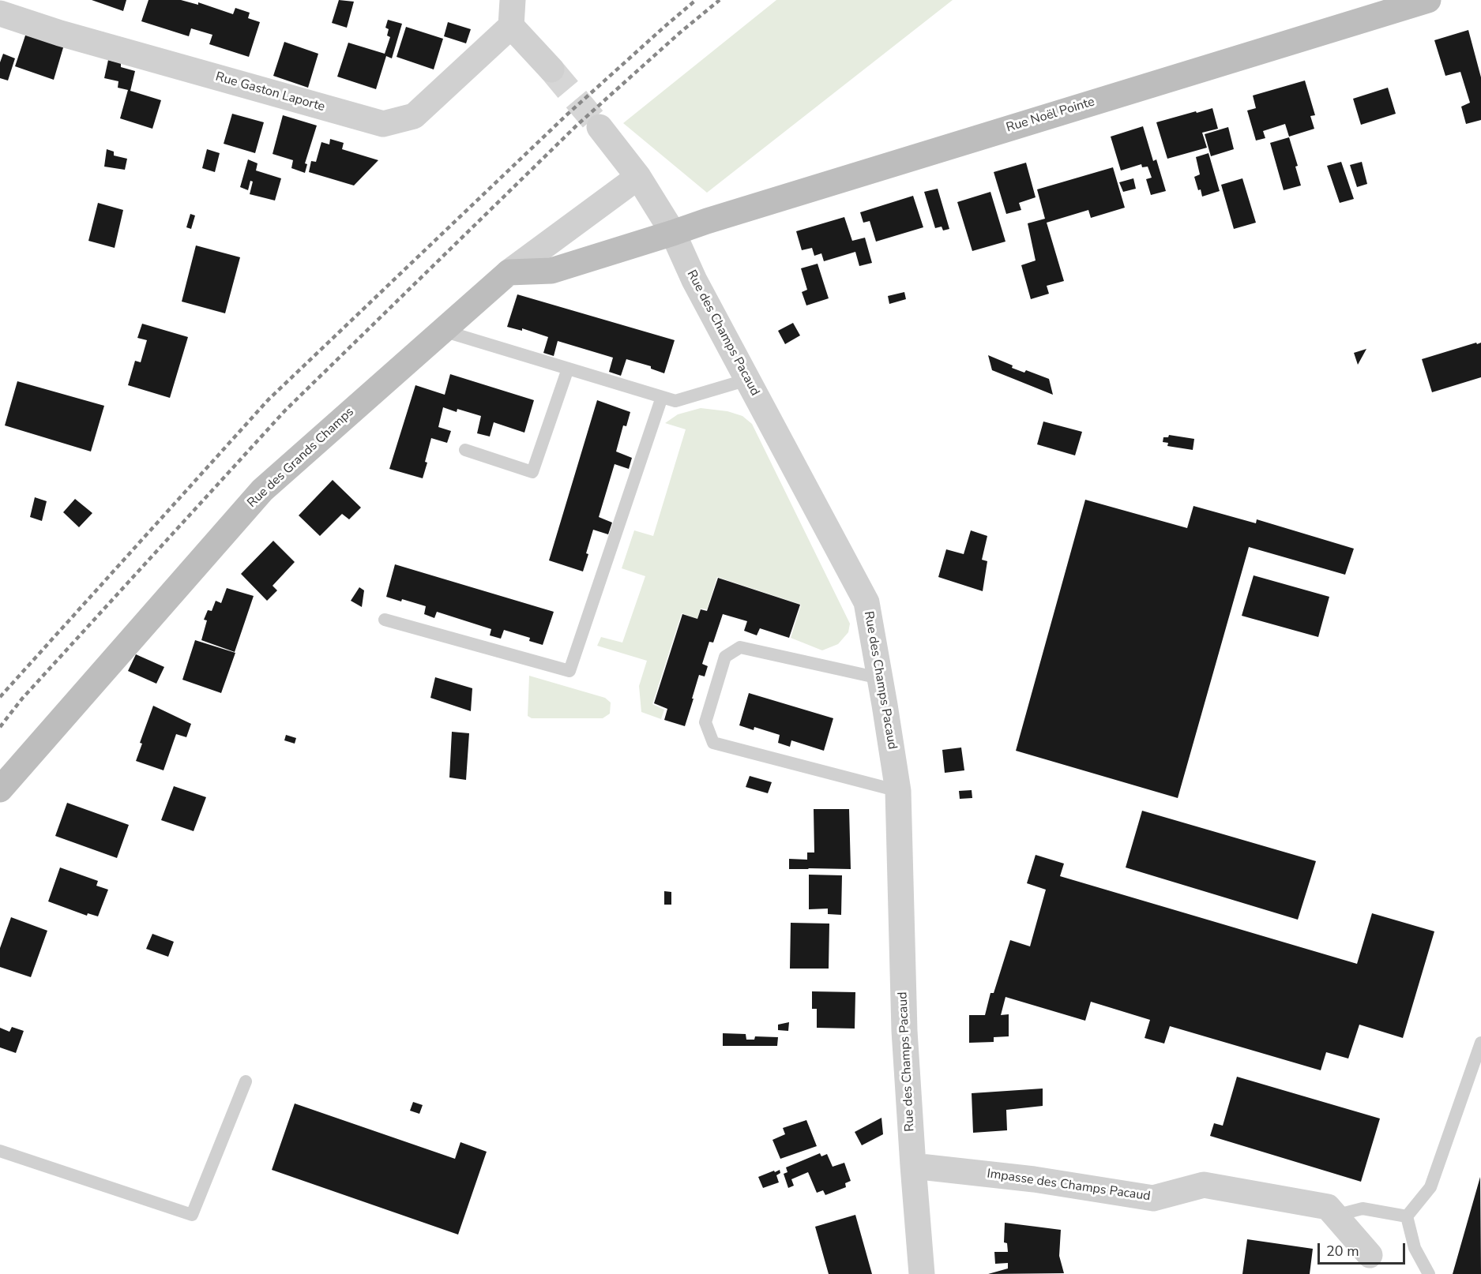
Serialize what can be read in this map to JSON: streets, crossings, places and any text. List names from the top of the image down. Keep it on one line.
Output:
{"streets":{"street":["Rue Gaston Laporte","Rue Noël Pointe","Rue des Champs Pacaud","Rue des Grands Champs","Impasse des Champs Pacaud"]},"crossings":[["Rue Noël Pointe","Rue des Champs Pacaud"],["Rue des Champs Pacaud","Impasse des Champs Pacaud"]],"scale_bar":"20 m"}
